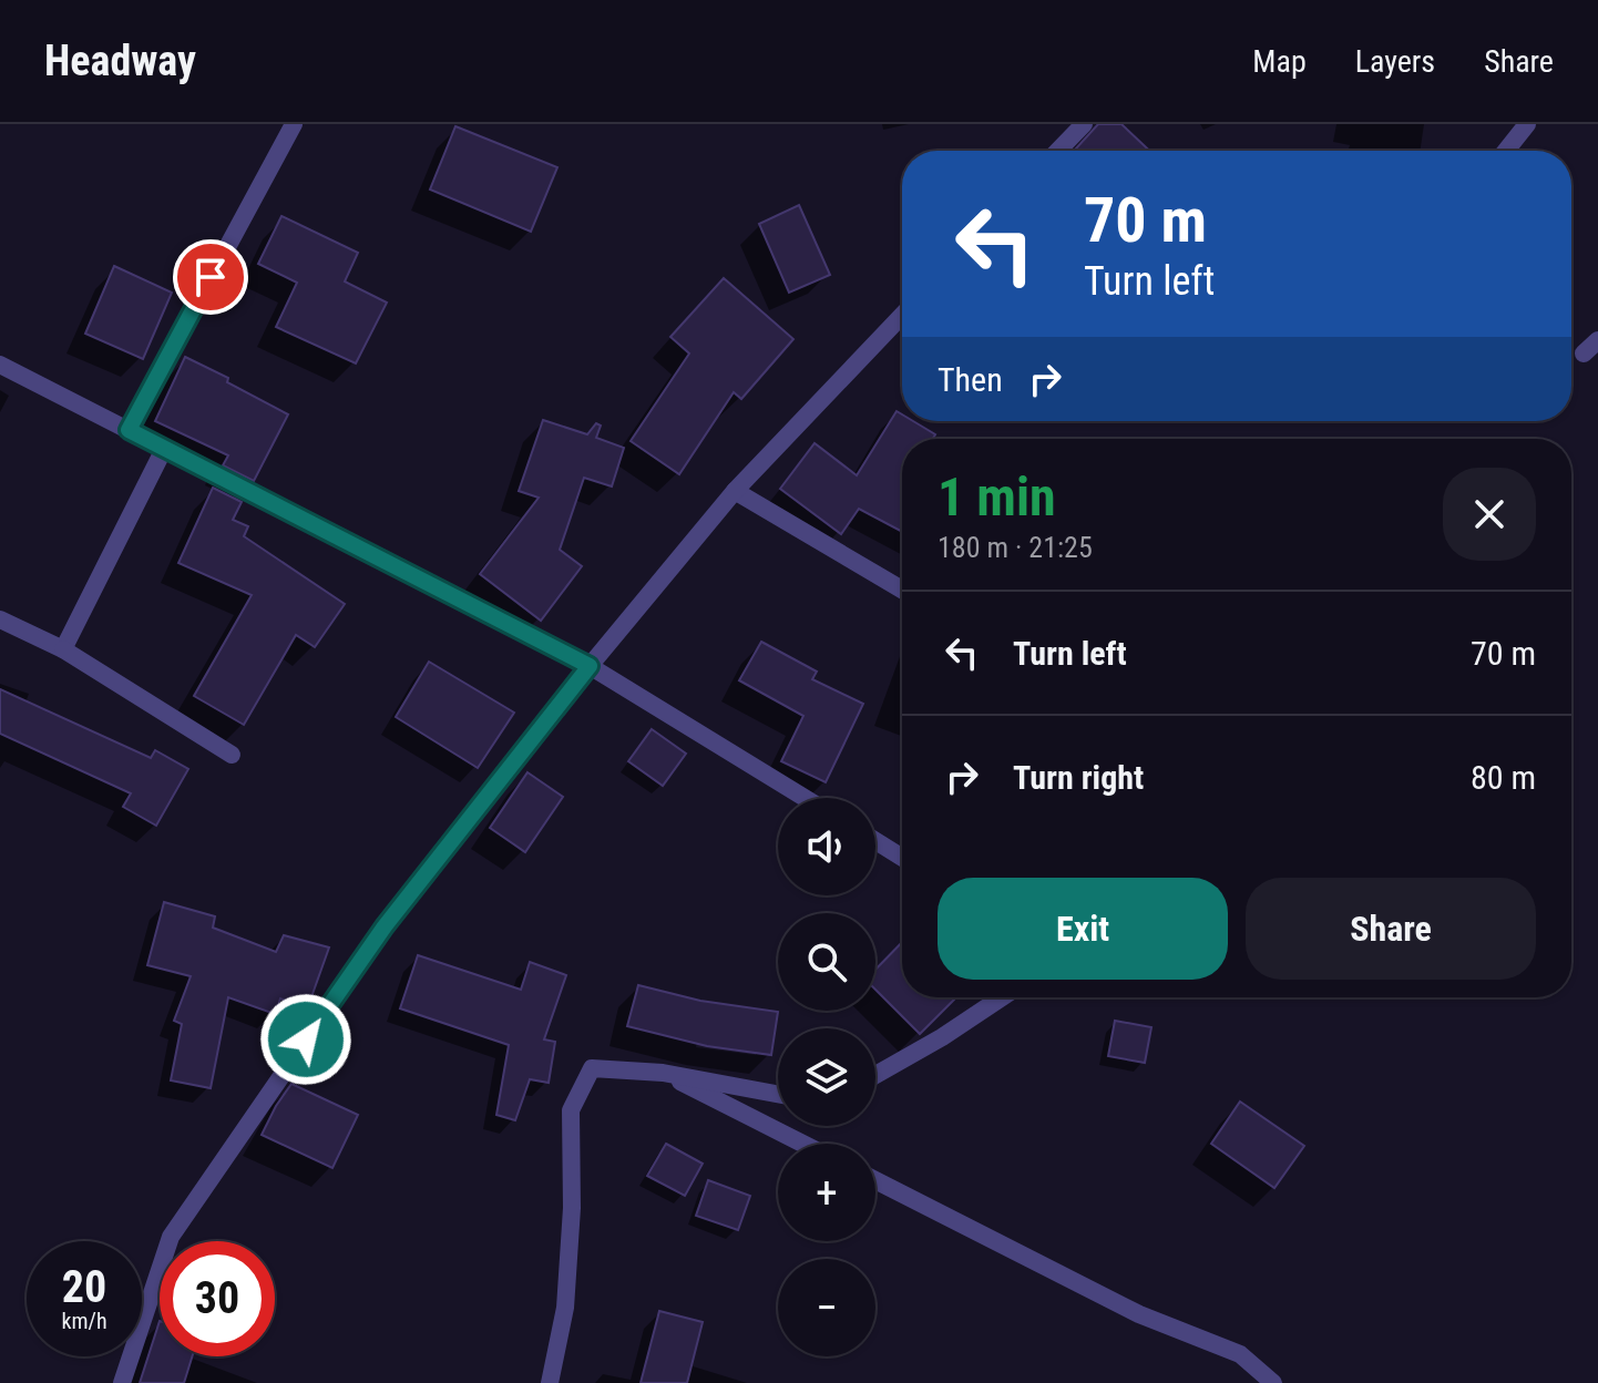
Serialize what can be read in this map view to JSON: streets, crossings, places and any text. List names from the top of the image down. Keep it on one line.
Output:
{"page":{"header":"Headway","nav":["Map","Layers","Share"],"turn":["70 m","Turn left"],"then":"Then","heading":["1 min","180 m · 21:25"],"list":[{"name":"Turn left","value":"70 m"},{"name":"Turn right","value":"80 m"}],"map_buttons":["+","−"],"buttons":["Exit","Share"],"speed":"20 km/h","limit":"30"}}
